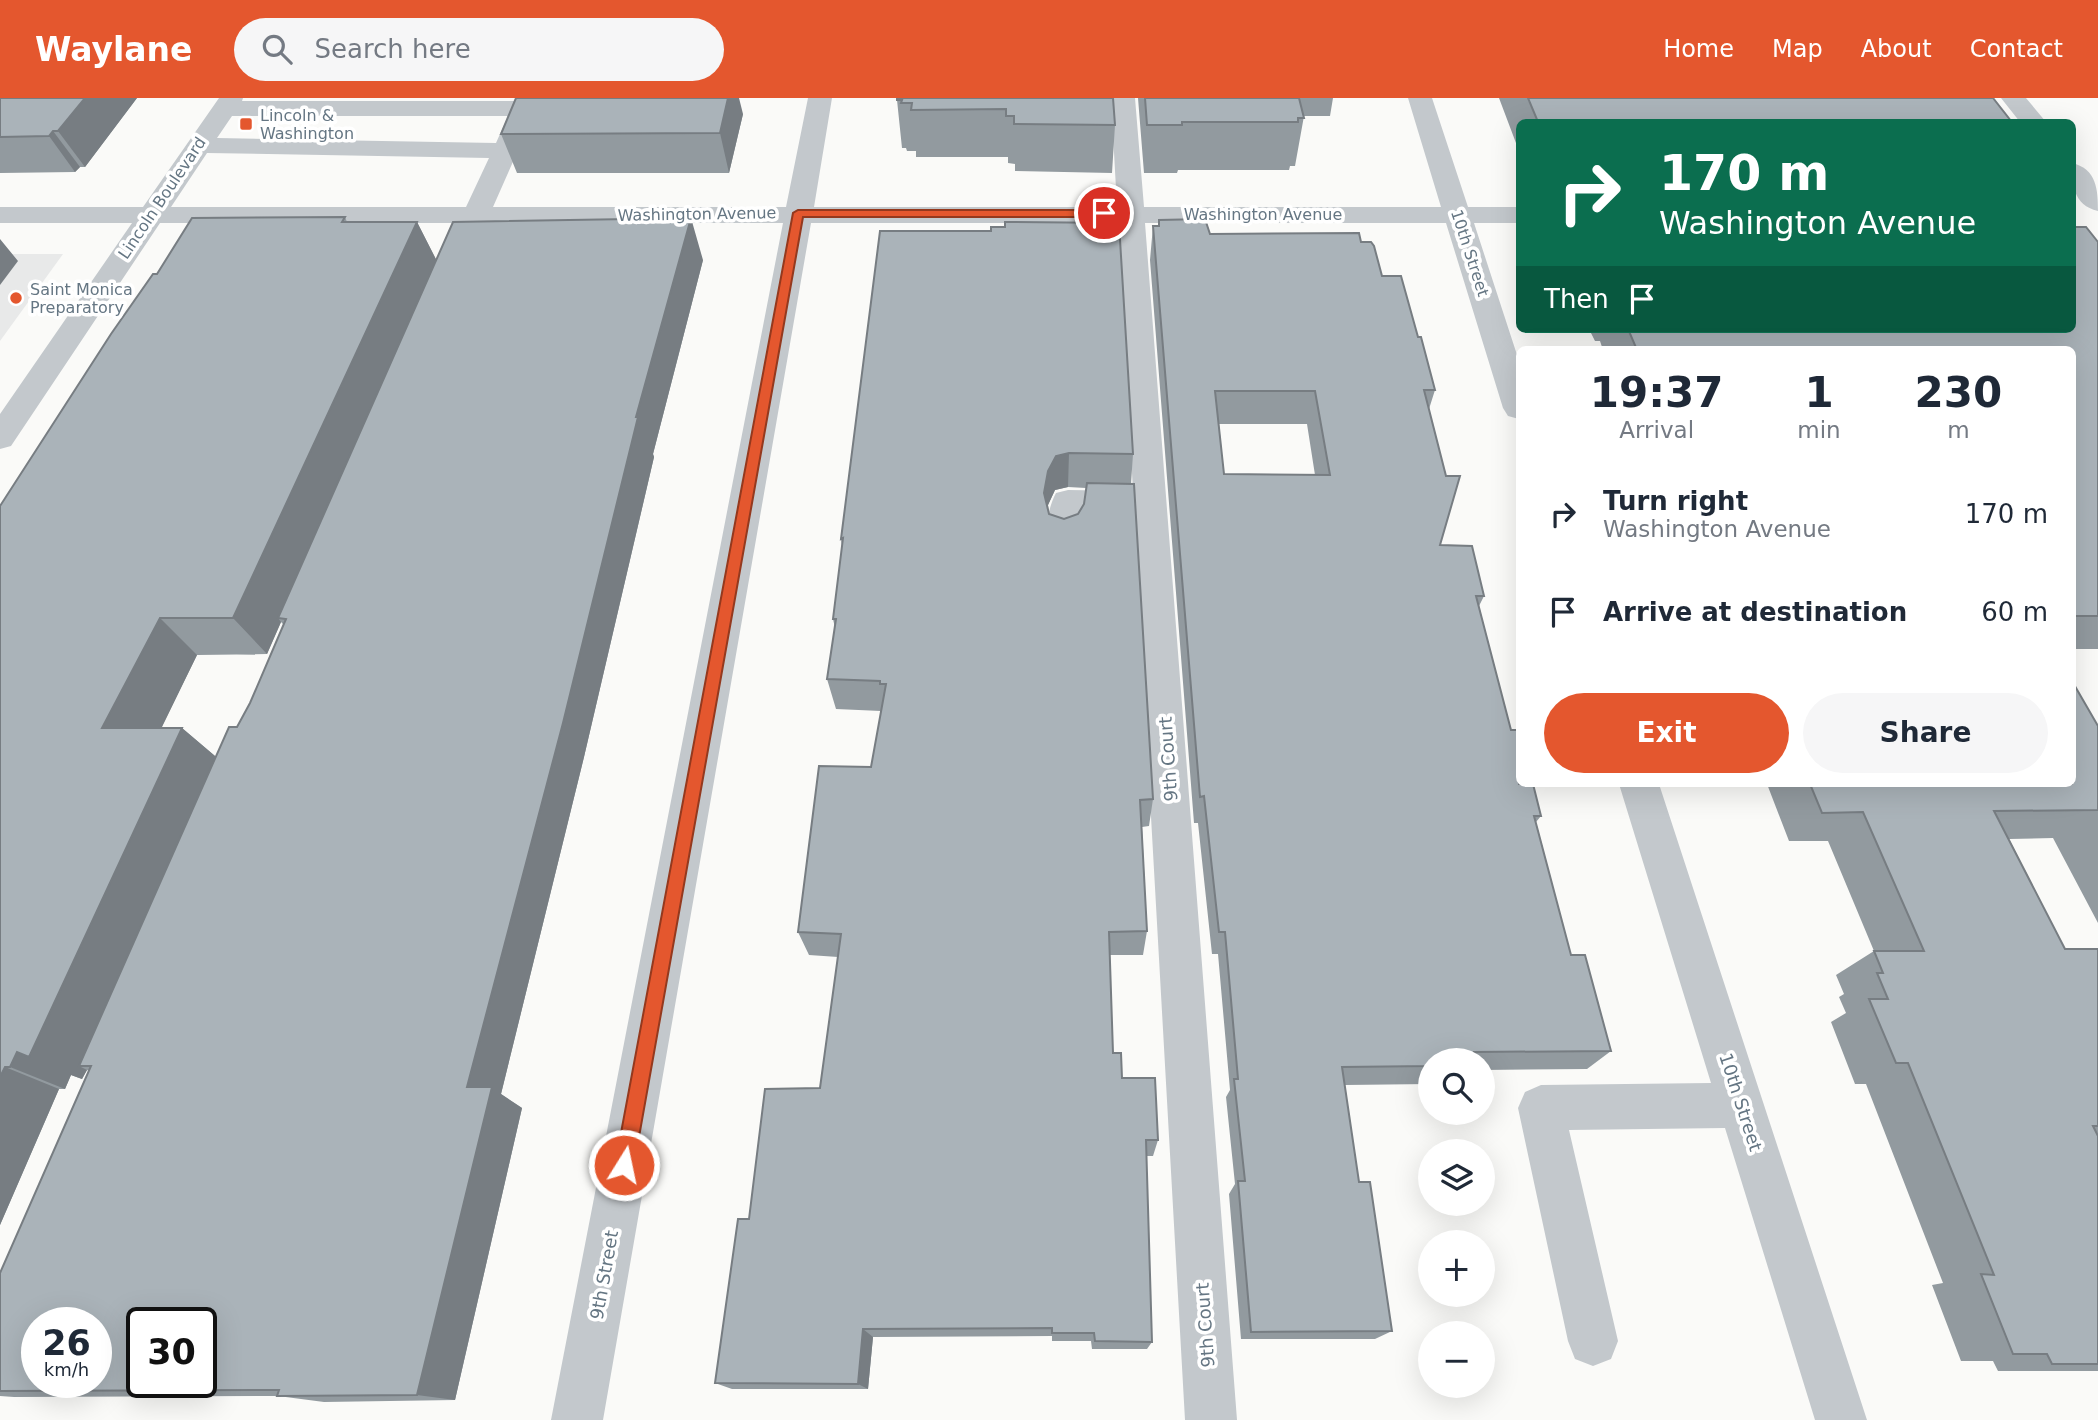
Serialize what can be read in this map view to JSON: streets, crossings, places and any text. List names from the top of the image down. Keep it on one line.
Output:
{"streets":{"street":["Lincoln Boulevard","Washington Avenue","10th Street","9th Court","9th Street"]},"crossings":[["Lincoln Boulevard","Washington Avenue"],["Washington Avenue","10th Street"],["Washington Avenue","9th Court"],["Washington Avenue","9th Street"]],"places":{"transit":["Lincoln & Washington"],"other":["Saint Monica Preparatory"]},"page":{"header":"Waylane","search":"Search here","nav":["Home","Map","About","Contact"],"turn":["170 m","Washington Avenue"],"then":"Then","eta":["19:37","Arrival","1","min","230","m"],"list":[{"name":"Turn right","note":"Washington Avenue","value":"170 m"},{"name":"Arrive at destination","value":"60 m"}],"buttons":["Exit","Share"],"map_buttons":["+","−"],"speed":"26 km/h","limit":"30"}}
